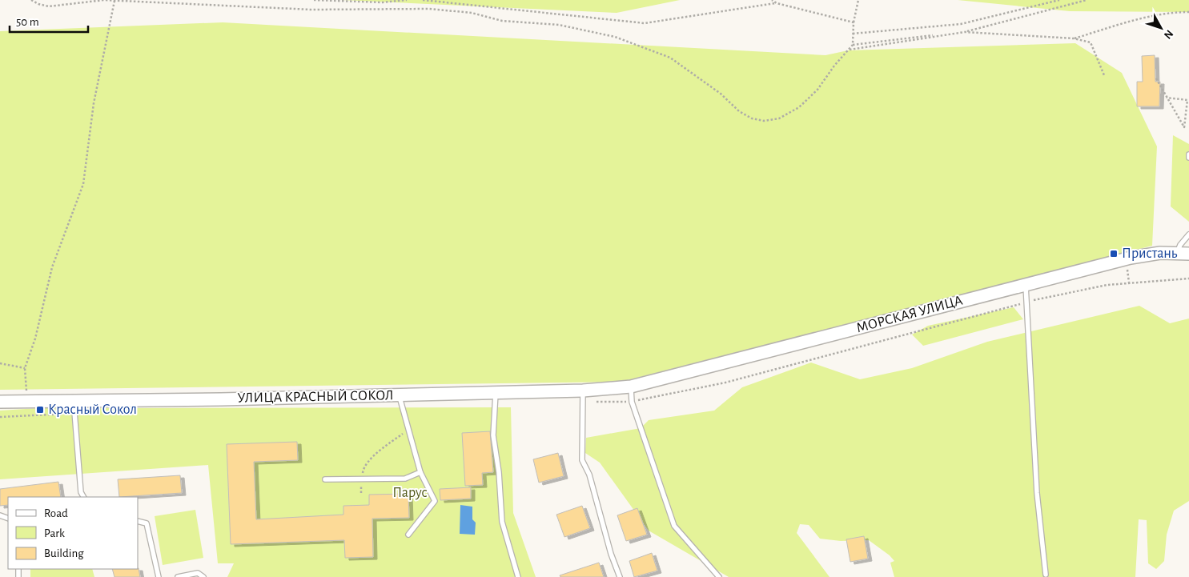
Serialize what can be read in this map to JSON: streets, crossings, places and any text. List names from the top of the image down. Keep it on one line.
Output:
{"streets":{"street":["МОРСКАЯ УЛИЦА","УЛИЦА КРАСНЫЙ СОКОЛ"]},"crossings":[["МОРСКАЯ УЛИЦА","УЛИЦА КРАСНЫЙ СОКОЛ"]],"parks":["Парус"],"places":{"transit":["Пристань","Красный Сокол"]},"legend":["Road","Park","Building"],"scale_bar":"50 m","north":"bottom right"}
